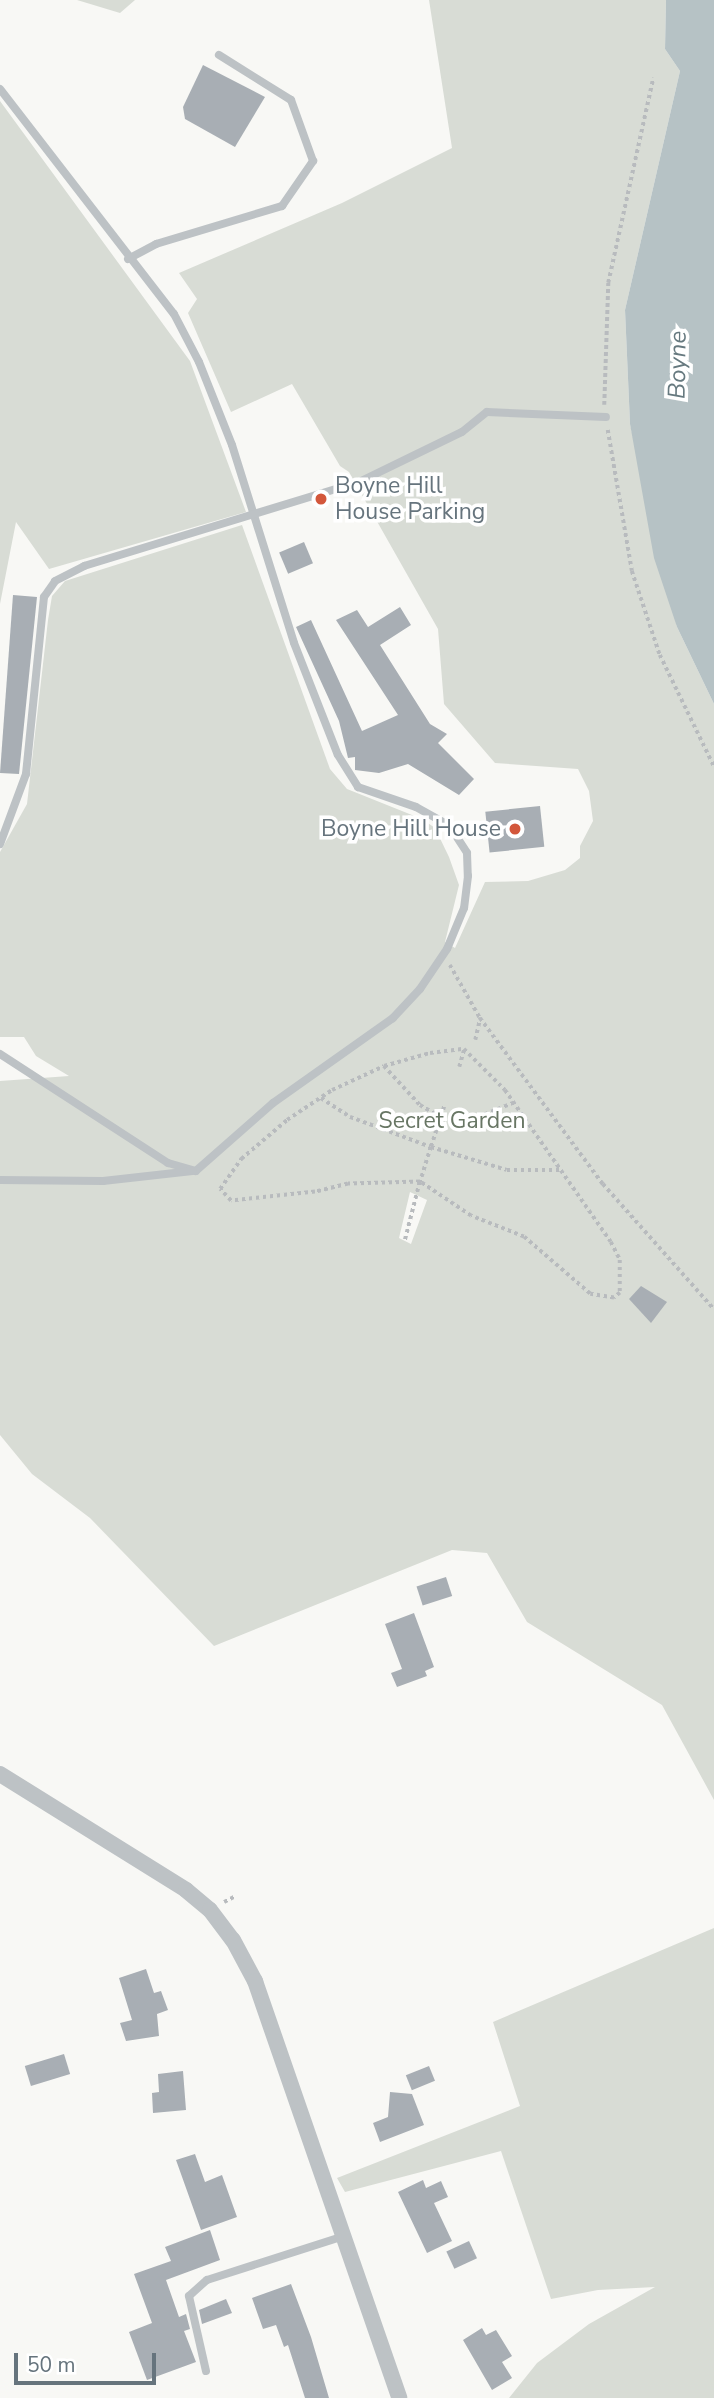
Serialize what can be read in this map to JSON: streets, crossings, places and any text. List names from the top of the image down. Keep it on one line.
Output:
{"water":["Boyne"],"parks":["Secret Garden"],"places":["Boyne Hill House Parking","Boyne Hill House"],"scale_bar":"50 m"}
